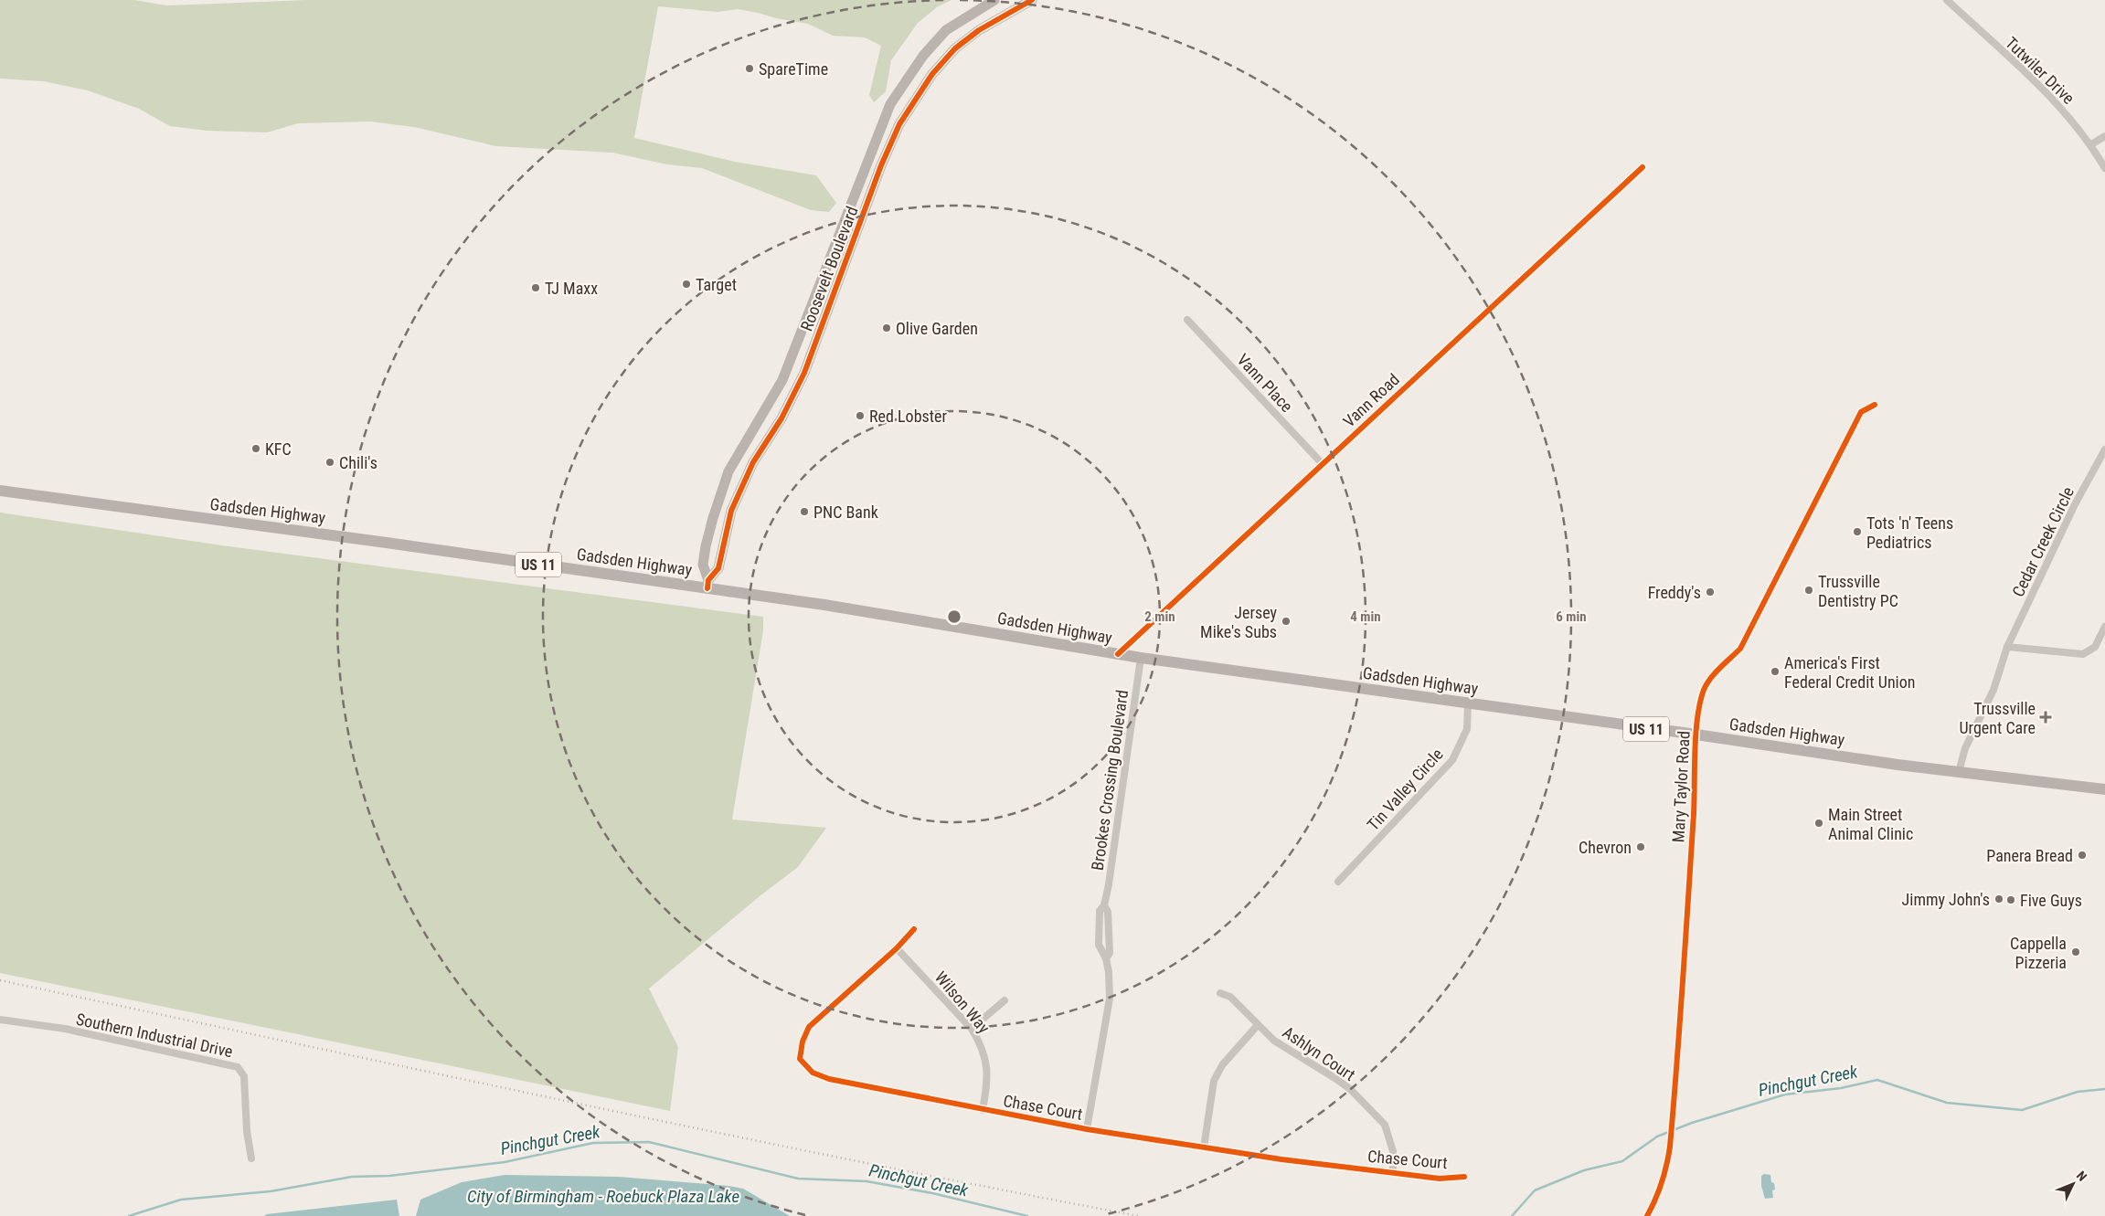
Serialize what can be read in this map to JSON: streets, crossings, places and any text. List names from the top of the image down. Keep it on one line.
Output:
{"streets":{"main road":["Gadsden Highway","US 11"],"street":["Tutwiler Drive","Roosevelt Boulevard","Vann Place","Vann Road","Cedar Creek Circle","Brookes Crossing Boulevard","Mary Taylor Road","Tin Valley Circle","Wilson Way","Southern Industrial Drive","Ashlyn Court","Chase Court"]},"crossings":[["Roosevelt Boulevard","Gadsden Highway"],["Vann Place","Vann Road"],["Vann Road","Gadsden Highway"],["Gadsden Highway","Cedar Creek Circle"],["Gadsden Highway","Brookes Crossing Boulevard"],["Gadsden Highway","Mary Taylor Road"],["Gadsden Highway","Tin Valley Circle"],["Brookes Crossing Boulevard","Chase Court"],["Wilson Way","Chase Court"],["Ashlyn Court","Chase Court"]],"water":["Pinchgut Creek","City of Birmingham - Roebuck Plaza Lake"],"places":{"other":["SpareTime","Target","TJ Maxx","Olive Garden","Red Lobster","KFC","Chili's","PNC Bank","Tots 'n' Teens Pediatrics","Trussville Dentistry PC","Freddy's","Jersey Mike's Subs","America's First Federal Credit Union","Main Street Animal Clinic","Chevron","Panera Bread","Jimmy John's","Five Guys","Cappella Pizzeria"],"health":["Trussville Urgent Care"]},"north":"top right","rings":["2 min","4 min","6 min"]}
